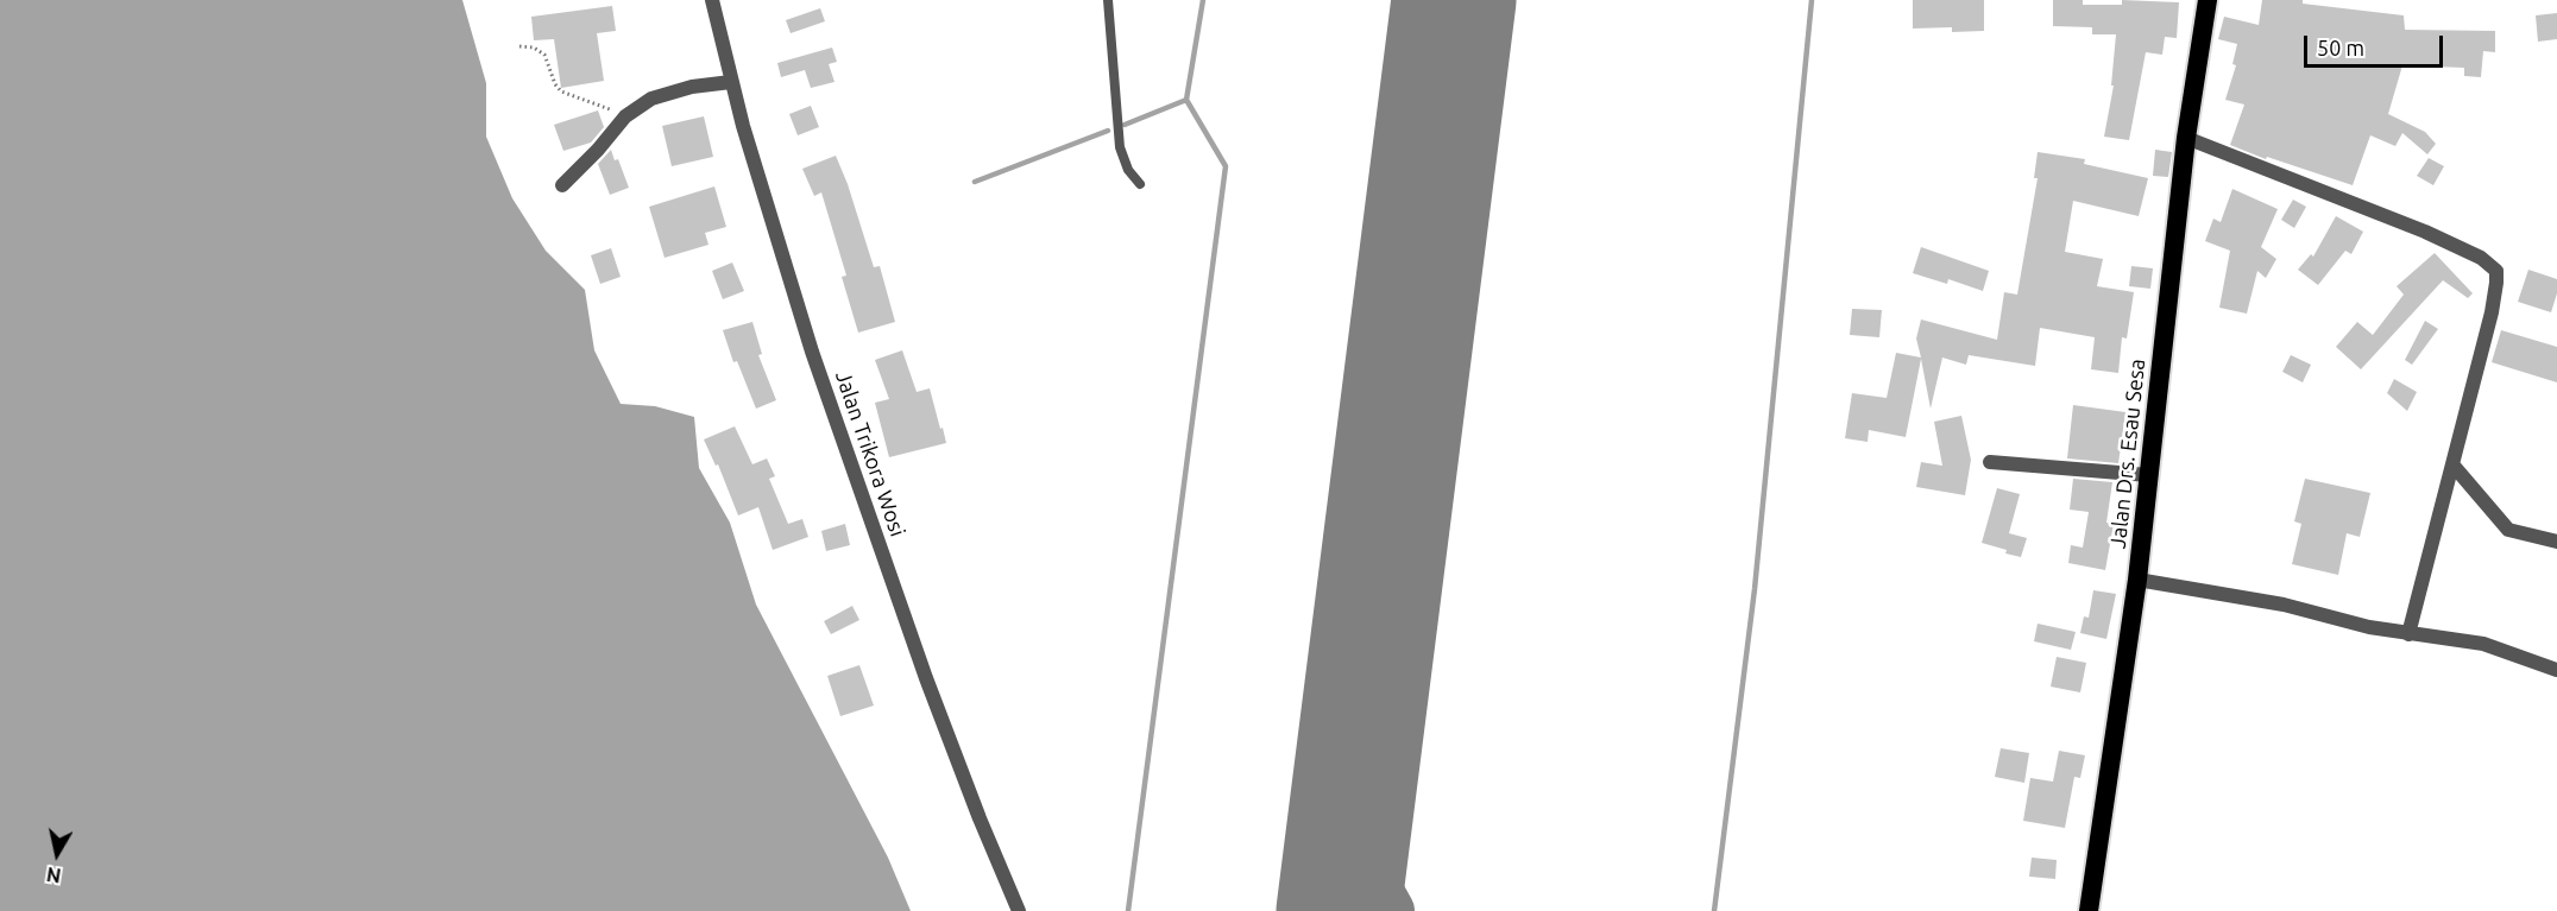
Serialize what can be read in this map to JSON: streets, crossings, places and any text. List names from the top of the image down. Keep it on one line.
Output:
{"streets":{"highway":["Jalan Drs. Esau Sesa"],"street":["Jalan Trikora Wosi"]},"scale_bar":"50 m","north":"bottom"}
